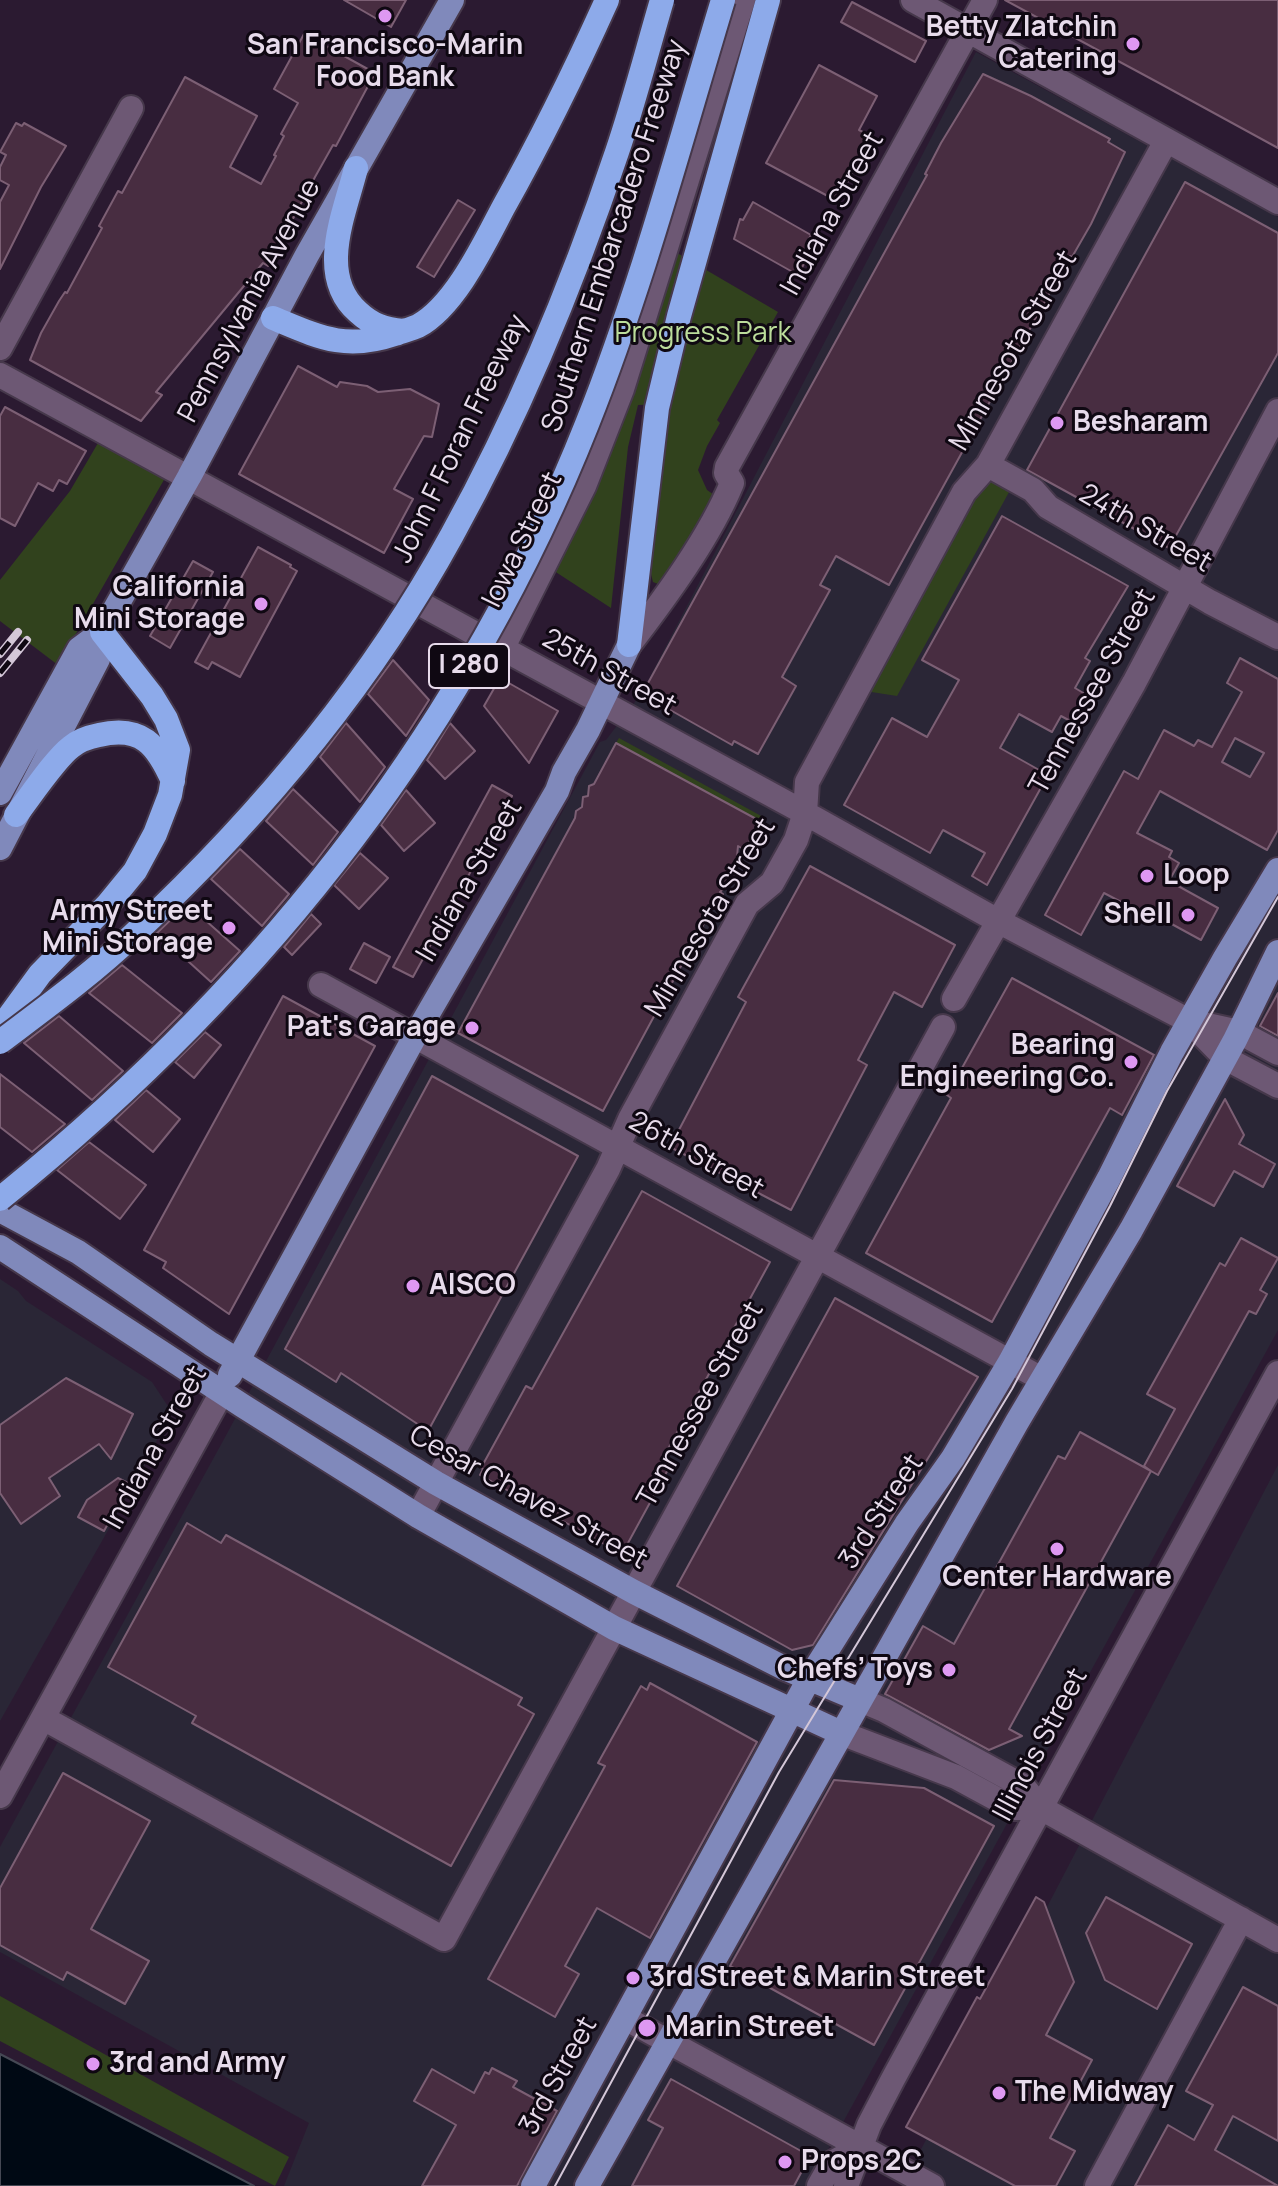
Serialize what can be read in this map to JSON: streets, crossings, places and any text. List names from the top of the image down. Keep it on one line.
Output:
{"streets":{"highway":["Southern Embarcadero Freeway","John F Foran Freeway","I 280"],"main road":["Indiana Street","Pennsylvania Avenue","Cesar Chavez Street","3rd Street"],"street":["Minnesota Street","24th Street","Iowa Street","25th Street","Tennessee Street","26th Street","Illinois Street"]},"crossings":[["Indiana Street","25th Street"],["Indiana Street","Tennessee Street"],["Indiana Street","26th Street"],["Indiana Street","Cesar Chavez Street"],["Pennsylvania Avenue","25th Street"],["Minnesota Street","24th Street"],["Minnesota Street","25th Street"],["Minnesota Street","26th Street"],["Minnesota Street","Cesar Chavez Street"],["24th Street","Tennessee Street"],["Iowa Street","25th Street"],["25th Street","Tennessee Street"],["25th Street","3rd Street"],["Tennessee Street","26th Street"],["Tennessee Street","Cesar Chavez Street"],["26th Street","3rd Street"],["Cesar Chavez Street","3rd Street"],["Cesar Chavez Street","Illinois Street"]],"parks":["Progress Park"],"places":["San Francisco-Marin Food Bank","Betty Zlatchin Catering","Besharam","California Mini Storage","Loop","Shell","Army Street Mini Storage","Pat's Garage","Bearing Engineering Co.","AISCO","Center Hardware","Chefs’ Toys","3rd Street & Marin Street","Marin Street","3rd and Army","The Midway","Props 2C"]}
